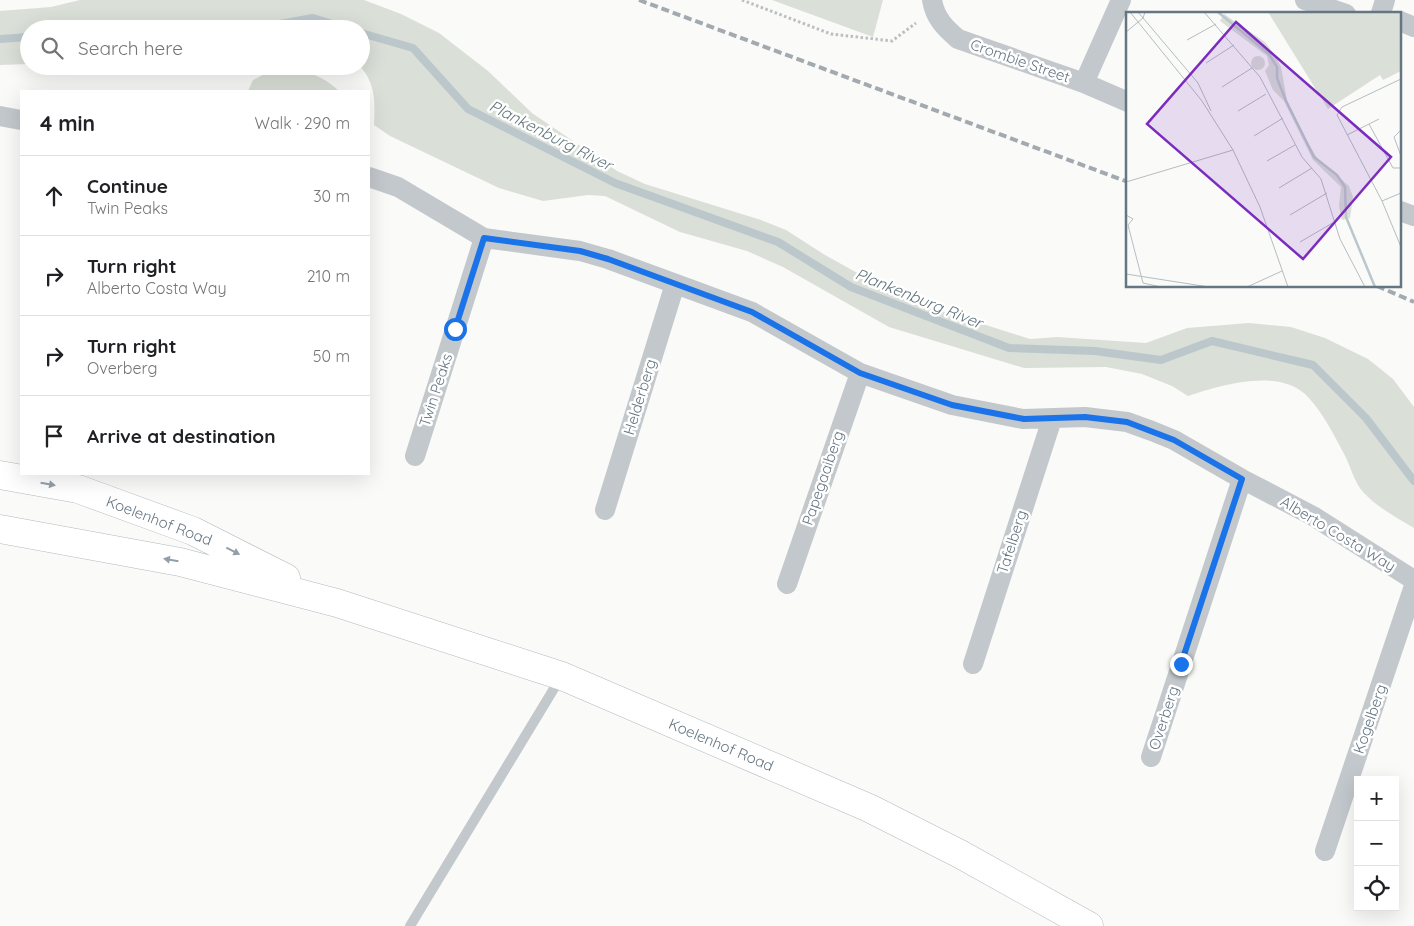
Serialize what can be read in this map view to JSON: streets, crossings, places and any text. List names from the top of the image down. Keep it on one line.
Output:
{"streets":{"main road":["Koelenhof Road"],"street":["Crombie Street","Twin Peaks","Helderberg","Papegaaiberg","Alberto Costa Way","Tafelberg","Overberg","Kogelberg"]},"crossings":[["Twin Peaks","Alberto Costa Way"],["Helderberg","Alberto Costa Way"],["Papegaaiberg","Alberto Costa Way"],["Alberto Costa Way","Tafelberg"],["Alberto Costa Way","Overberg"]],"water":["Plankenburg River"],"page":{"search":"Search here","heading":["4 min","Walk · 290 m"],"list":[["Continue","Twin Peaks","30 m"],["Turn right","Alberto Costa Way","210 m"],["Turn right","Overberg","50 m"],"Arrive at destination"],"map_buttons":["+","−"]}}
